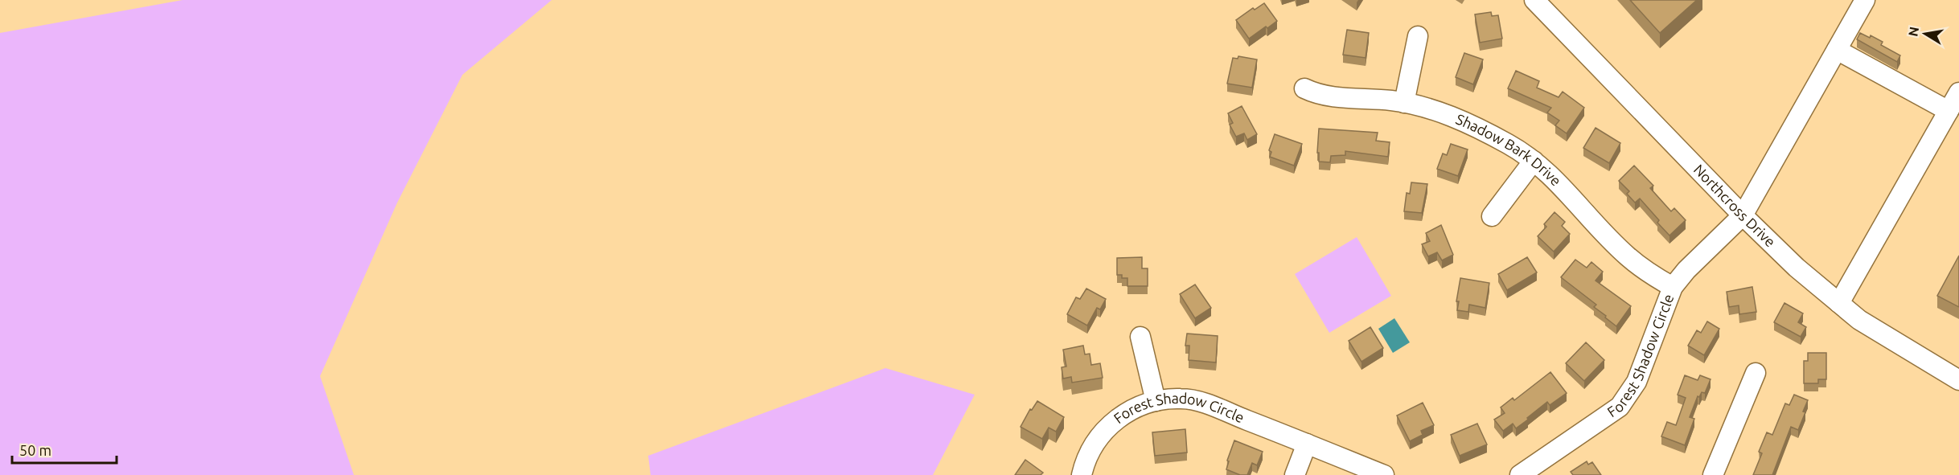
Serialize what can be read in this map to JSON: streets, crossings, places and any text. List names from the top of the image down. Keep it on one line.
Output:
{"streets":{"street":["Shadow Bark Drive","Northcross Drive","Forest Shadow Circle"]},"crossings":[["Shadow Bark Drive","Forest Shadow Circle"],["Northcross Drive","Forest Shadow Circle"]],"scale_bar":"50 m","north":"left"}
